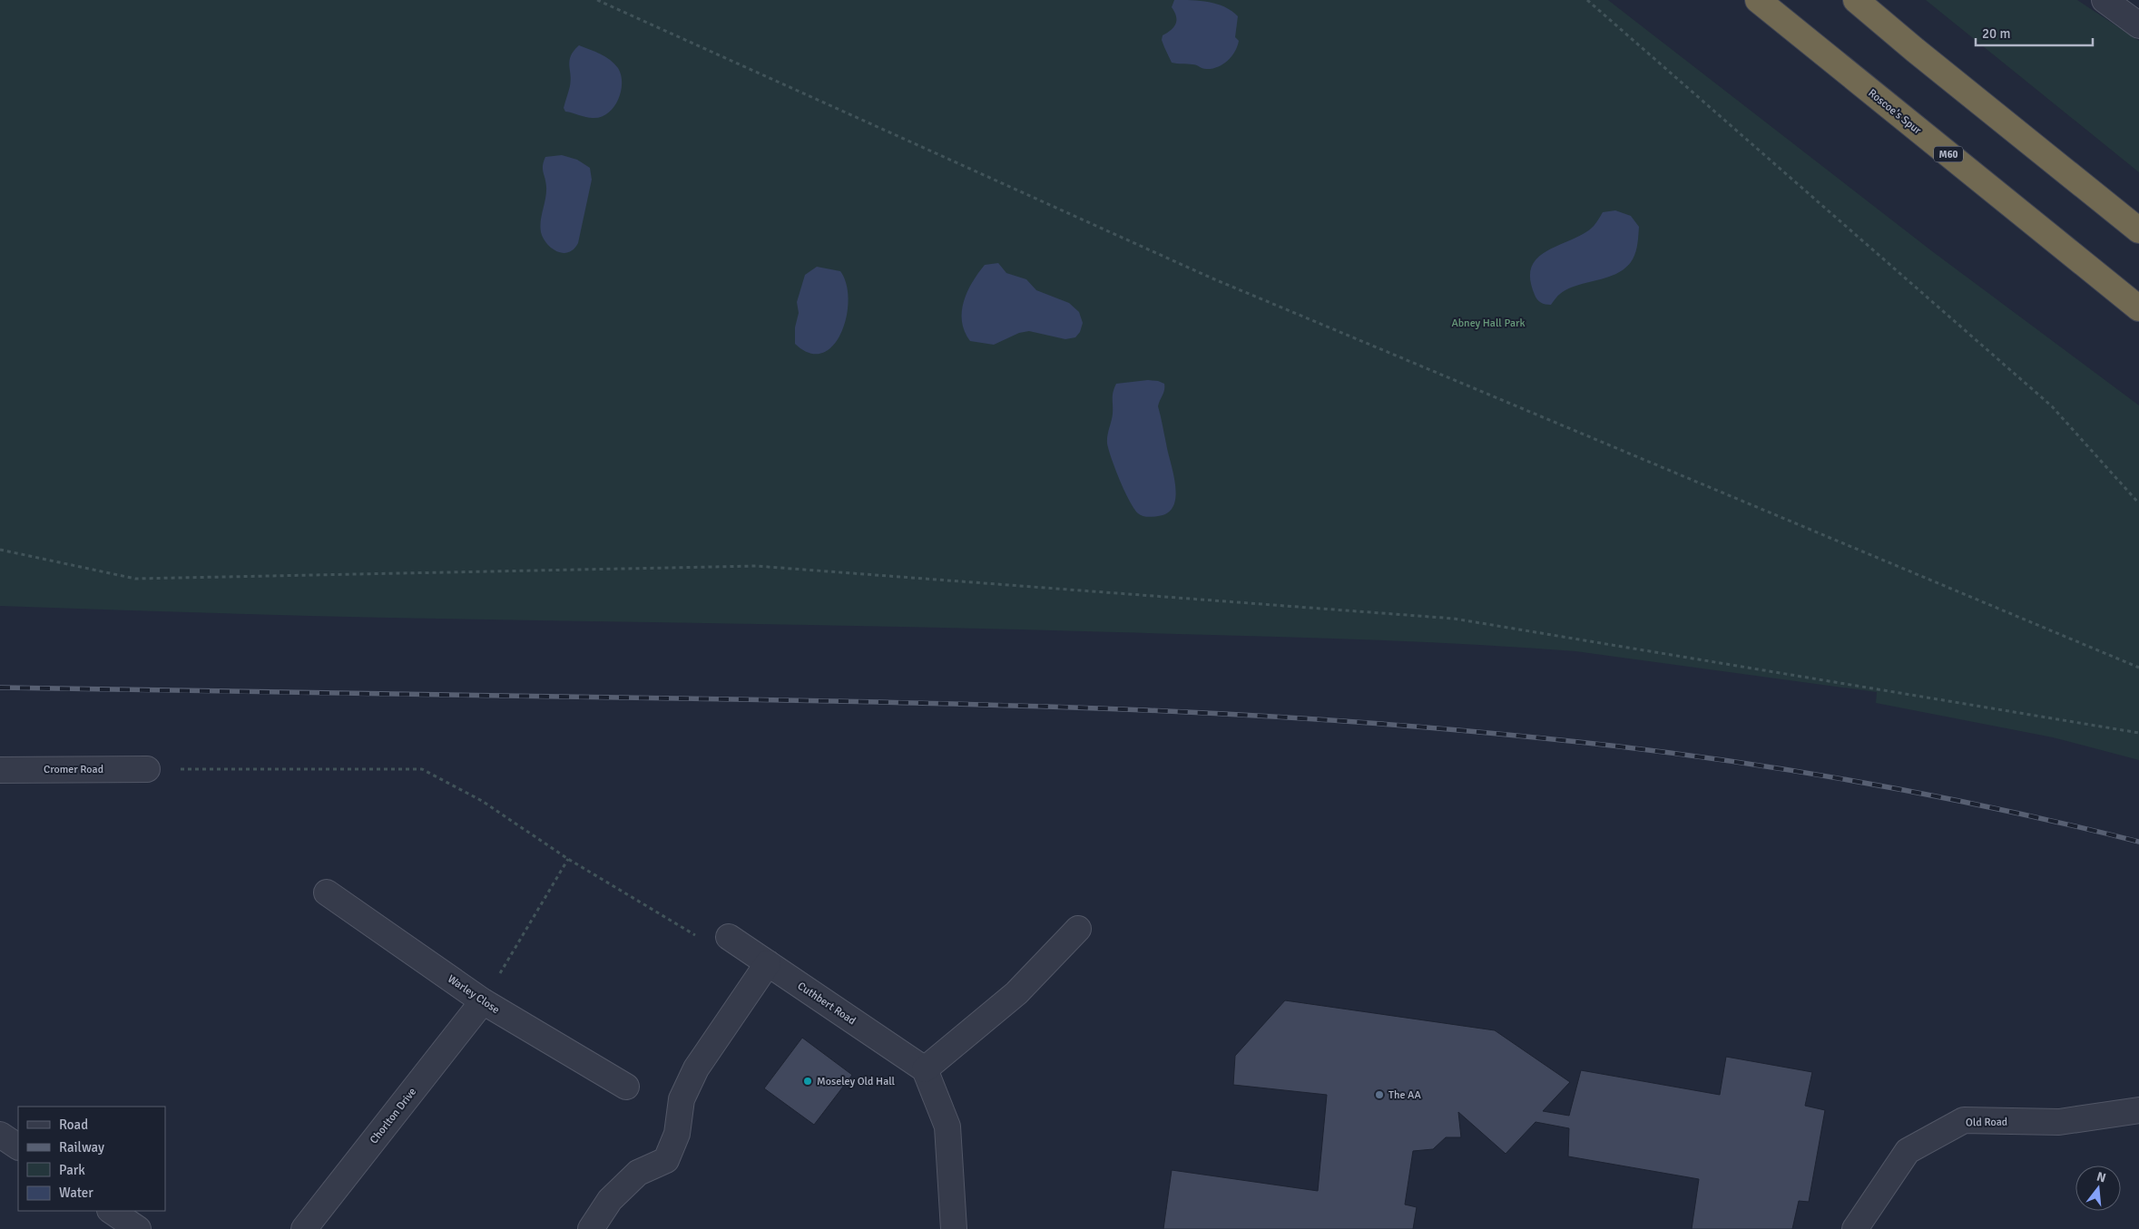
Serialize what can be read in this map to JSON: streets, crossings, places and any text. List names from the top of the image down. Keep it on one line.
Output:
{"streets":{"highway":["Roscoe's Spur","M60"],"street":["Cromer Road","Warley Close","Cuthbert Road","Chorlton Drive","Old Road"]},"crossings":[["Warley Close","Chorlton Drive"]],"parks":["Abney Hall Park"],"places":["Moseley Old Hall","The AA"],"legend":["Road","Railway","Park","Water"],"scale_bar":"20 m","north":"top"}
